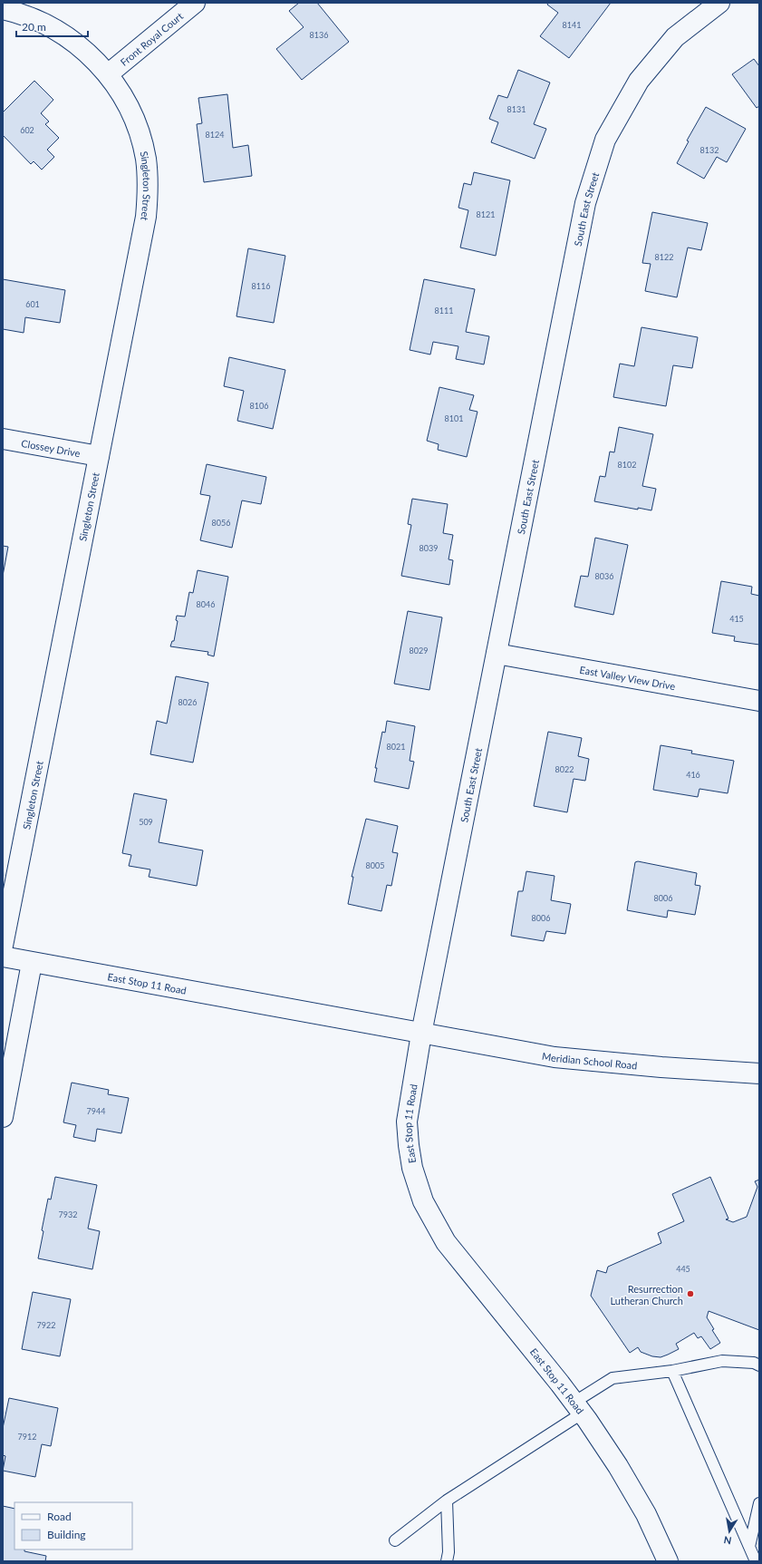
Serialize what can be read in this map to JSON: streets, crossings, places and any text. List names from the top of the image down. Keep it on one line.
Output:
{"streets":{"street":["Front Royal Court","Singleton Street","South East Street","Clossey Drive","East Valley View Drive","East Stop 11 Road","Meridian School Road"]},"crossings":[["Front Royal Court","Singleton Street"],["Singleton Street","Clossey Drive"],["South East Street","East Valley View Drive"],["South East Street","East Stop 11 Road"],["South East Street","Meridian School Road"],["East Stop 11 Road","Meridian School Road"]],"places":["Resurrection Lutheran Church"],"house_numbers":["8141","8136","8131","602","8124","8132","8121","8122","8116","601","8111","8106","8101","8102","8056","8039","8036","8046","415","8029","8026","8021","8022","416","509","8005","8006","8006","7944","7932","445","7922","7912"],"legend":["Road","Building"],"scale_bar":"20 m","north":"bottom"}
